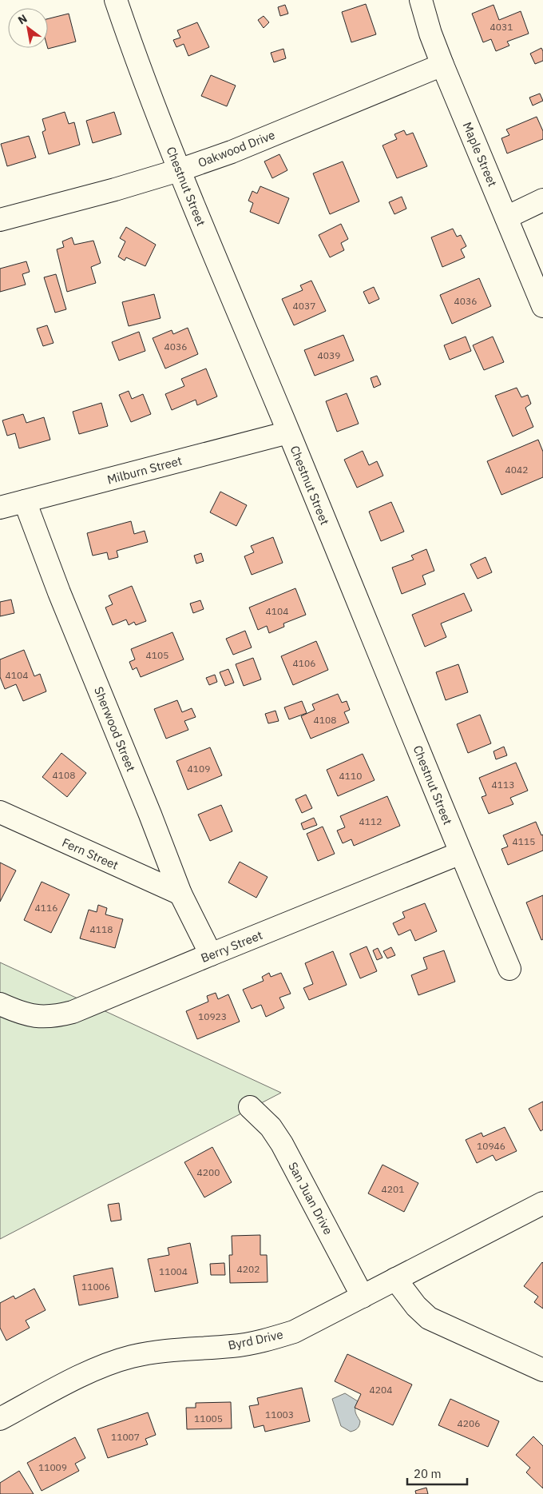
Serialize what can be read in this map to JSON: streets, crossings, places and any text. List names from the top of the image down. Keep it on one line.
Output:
{"streets":{"street":["Oakwood Drive","Maple Street","Chestnut Street","Milburn Street","Sherwood Street","Fern Street","Berry Street","San Juan Drive","Byrd Drive"]},"crossings":[["Oakwood Drive","Maple Street"],["Oakwood Drive","Chestnut Street"],["Chestnut Street","Milburn Street"],["Chestnut Street","Berry Street"],["Milburn Street","Sherwood Street"],["Sherwood Street","Fern Street"],["Sherwood Street","Berry Street"],["San Juan Drive","Byrd Drive"]],"house_numbers":["4031","4036","4037","4036","4039","4042","4104","4105","4106","4104","4108","4109","4108","4110","4113","4112","4115","4116","4118","10923","10946","4200","4201","4202","11004","11006","4204","11003","11005","4206","11007","11009"],"scale_bar":"20 m","north":"top left"}
